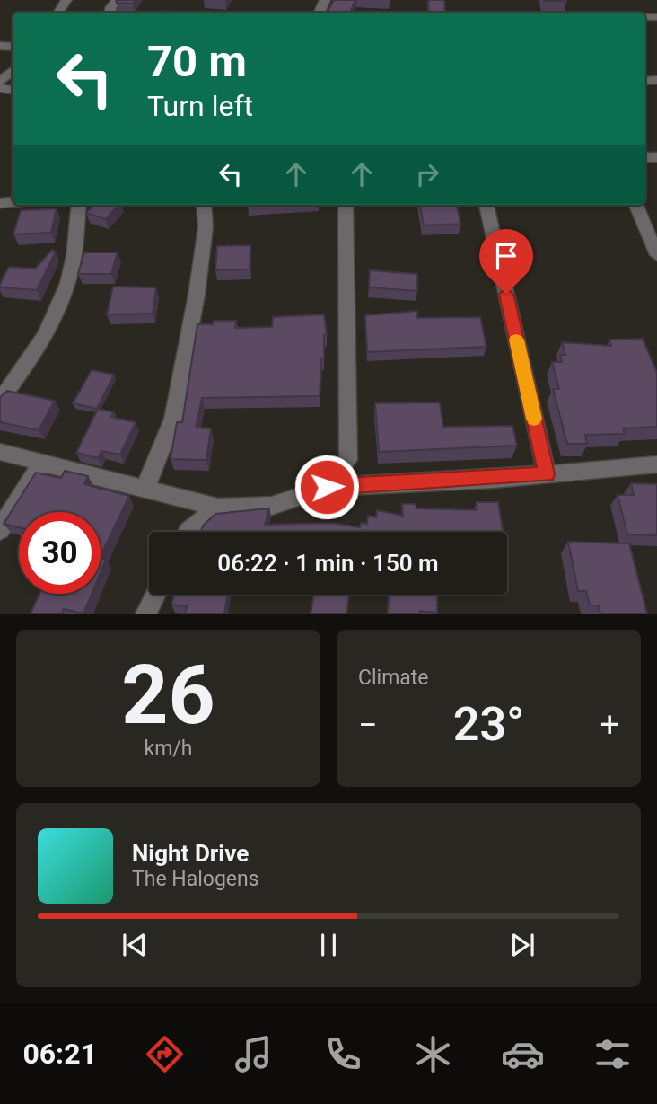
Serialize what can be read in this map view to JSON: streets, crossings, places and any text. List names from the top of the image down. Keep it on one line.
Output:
{"page":{"turn":["70 m","Turn left"],"limit":"30","trip":"06:22 · 1 min · 150 m","tile":[["26","km/h"],"Climate"],"heat":["−","23°","+"],"song":["Night Drive","The Halogens"],"tabs":"06:21"}}
